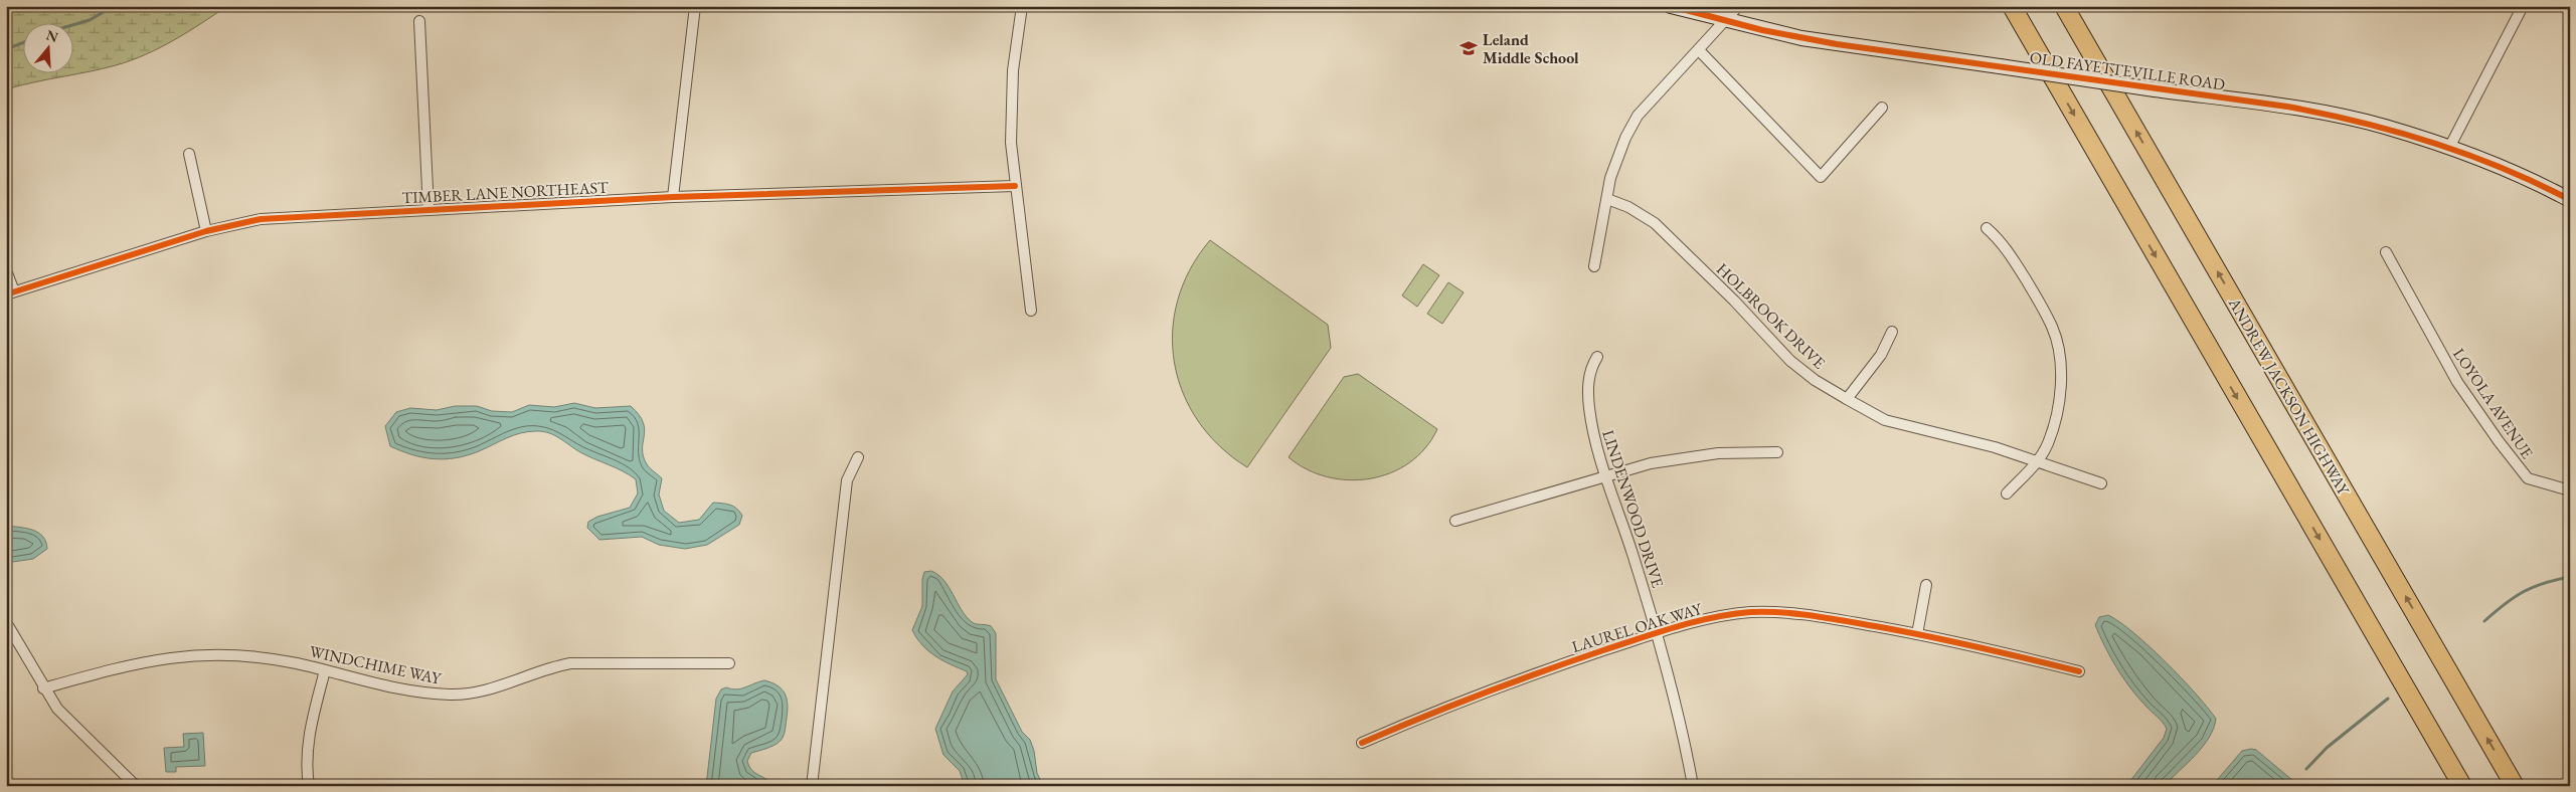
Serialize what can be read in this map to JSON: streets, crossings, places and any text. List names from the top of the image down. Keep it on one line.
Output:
{"streets":{"highway":["ANDREW JACKSON HIGHWAY"],"street":["OLD FAYETTEVILLE ROAD","TIMBER LANE NORTHEAST","HOLBROOK DRIVE","LOYOLA AVENUE","LINDENWOOD DRIVE","LAUREL OAK WAY","WINDCHIME WAY"]},"crossings":[["LINDENWOOD DRIVE","LAUREL OAK WAY"]],"places":{"school or university":["Leland Middle School"]},"north":"top"}
